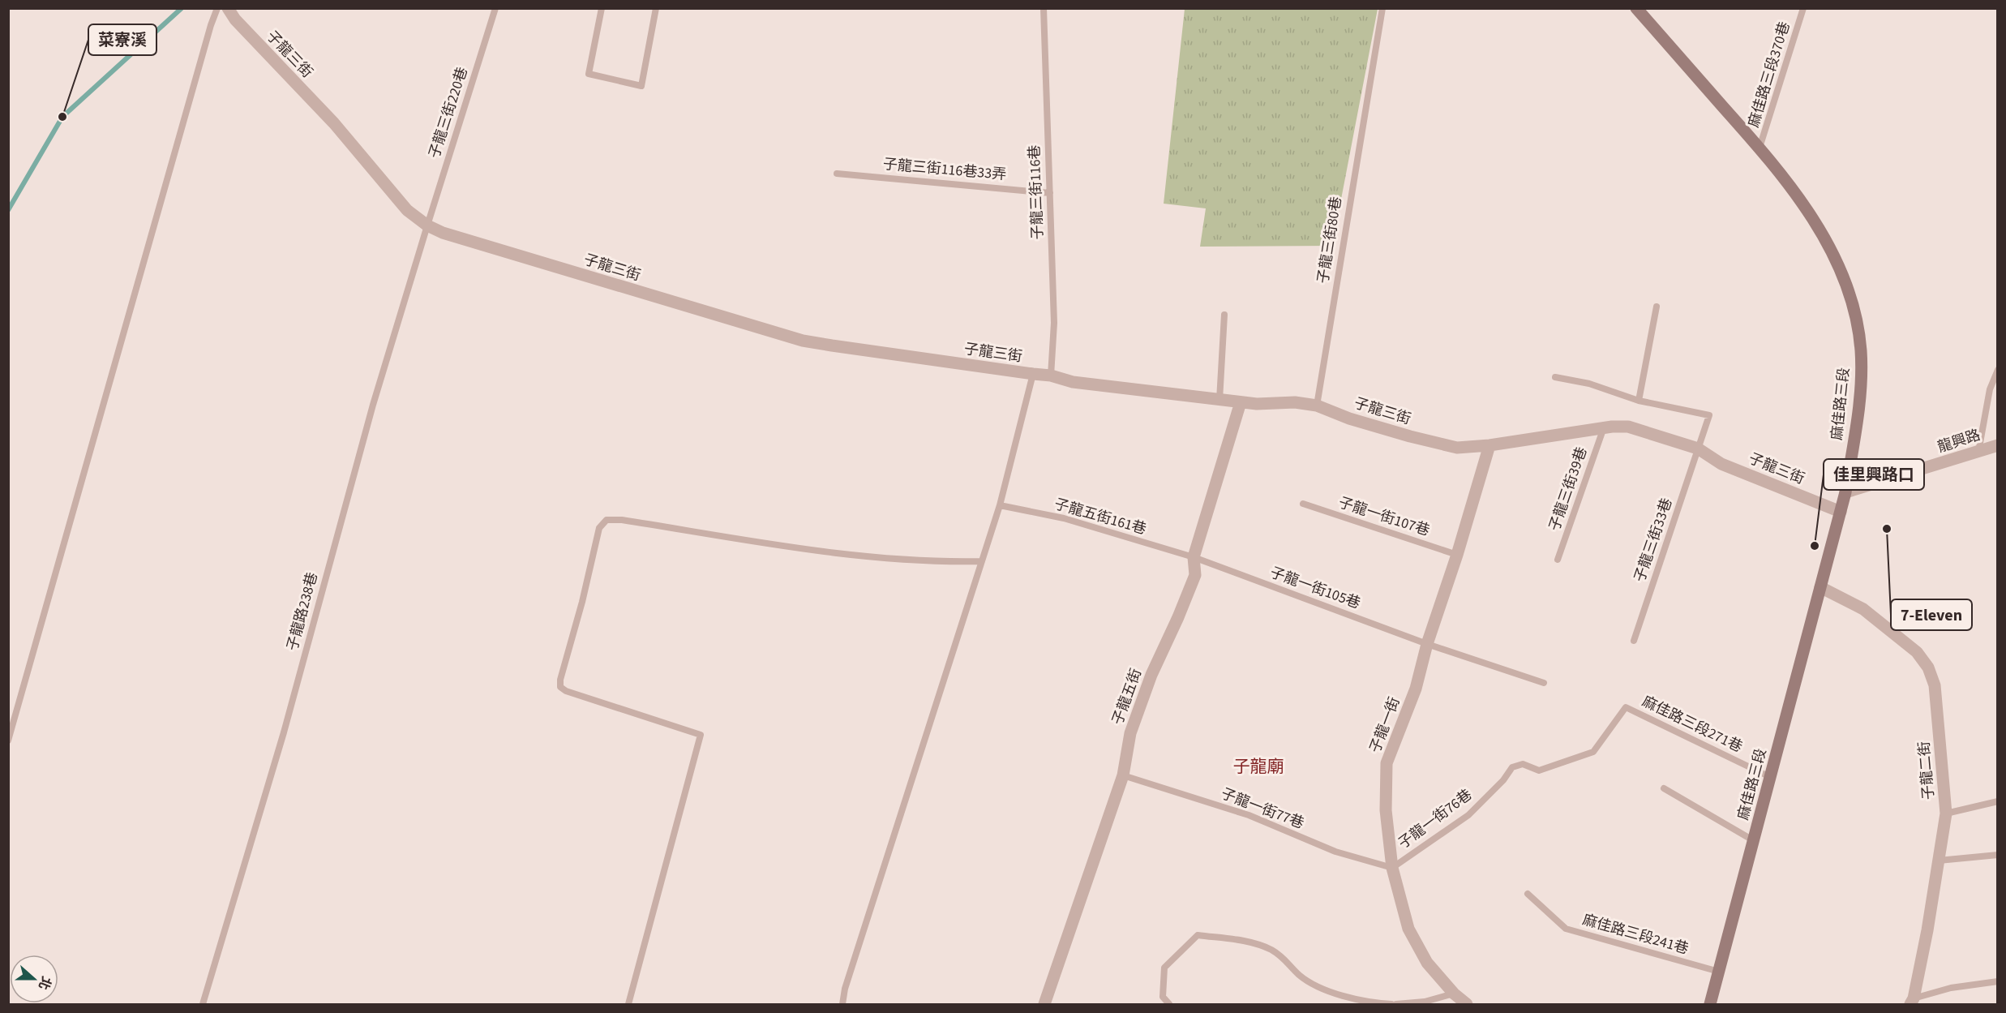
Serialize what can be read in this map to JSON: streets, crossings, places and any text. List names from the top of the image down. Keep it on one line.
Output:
{"streets":{"main road":["麻佳路三段"],"street":["子龍三街","龍興路","子龍五街","子龍一街","子龍二街"],"lane":["麻佳路三段370巷","子龍三街220巷","子龍三街116巷33弄","子龍三街116巷","子龍三街80巷","子龍三街39巷","子龍五街161巷","子龍一街107巷","子龍三街33巷","子龍一街105巷","子龍路238巷","麻佳路三段271巷","子龍一街77巷","子龍一街76巷","麻佳路三段241巷"]},"crossings":[["子龍三街","子龍三街220巷"],["子龍三街","子龍三街116巷"],["子龍三街","子龍三街80巷"],["子龍三街","麻佳路三段"],["子龍三街","子龍三街39巷"],["子龍三街","子龍三街33巷"],["子龍三街","子龍路238巷"],["子龍三街","子龍五街"],["子龍三街","子龍一街"],["麻佳路三段370巷","麻佳路三段"],["子龍三街220巷","子龍路238巷"],["子龍三街116巷33弄","子龍三街116巷"],["麻佳路三段","龍興路"],["麻佳路三段","麻佳路三段271巷"],["麻佳路三段","子龍二街"],["麻佳路三段","麻佳路三段241巷"],["子龍五街161巷","子龍一街105巷"],["子龍五街161巷","子龍五街"],["子龍一街107巷","子龍一街"],["子龍一街105巷","子龍五街"],["子龍一街105巷","子龍一街"],["子龍五街","子龍一街77巷"],["麻佳路三段271巷","子龍一街76巷"],["子龍一街","子龍一街77巷"],["子龍一街","子龍一街76巷"],["子龍一街77巷","子龍一街76巷"]],"districts":["子龍廟"],"places":["菜寮溪","7-Eleven","佳里興路口"],"north":"right"}
